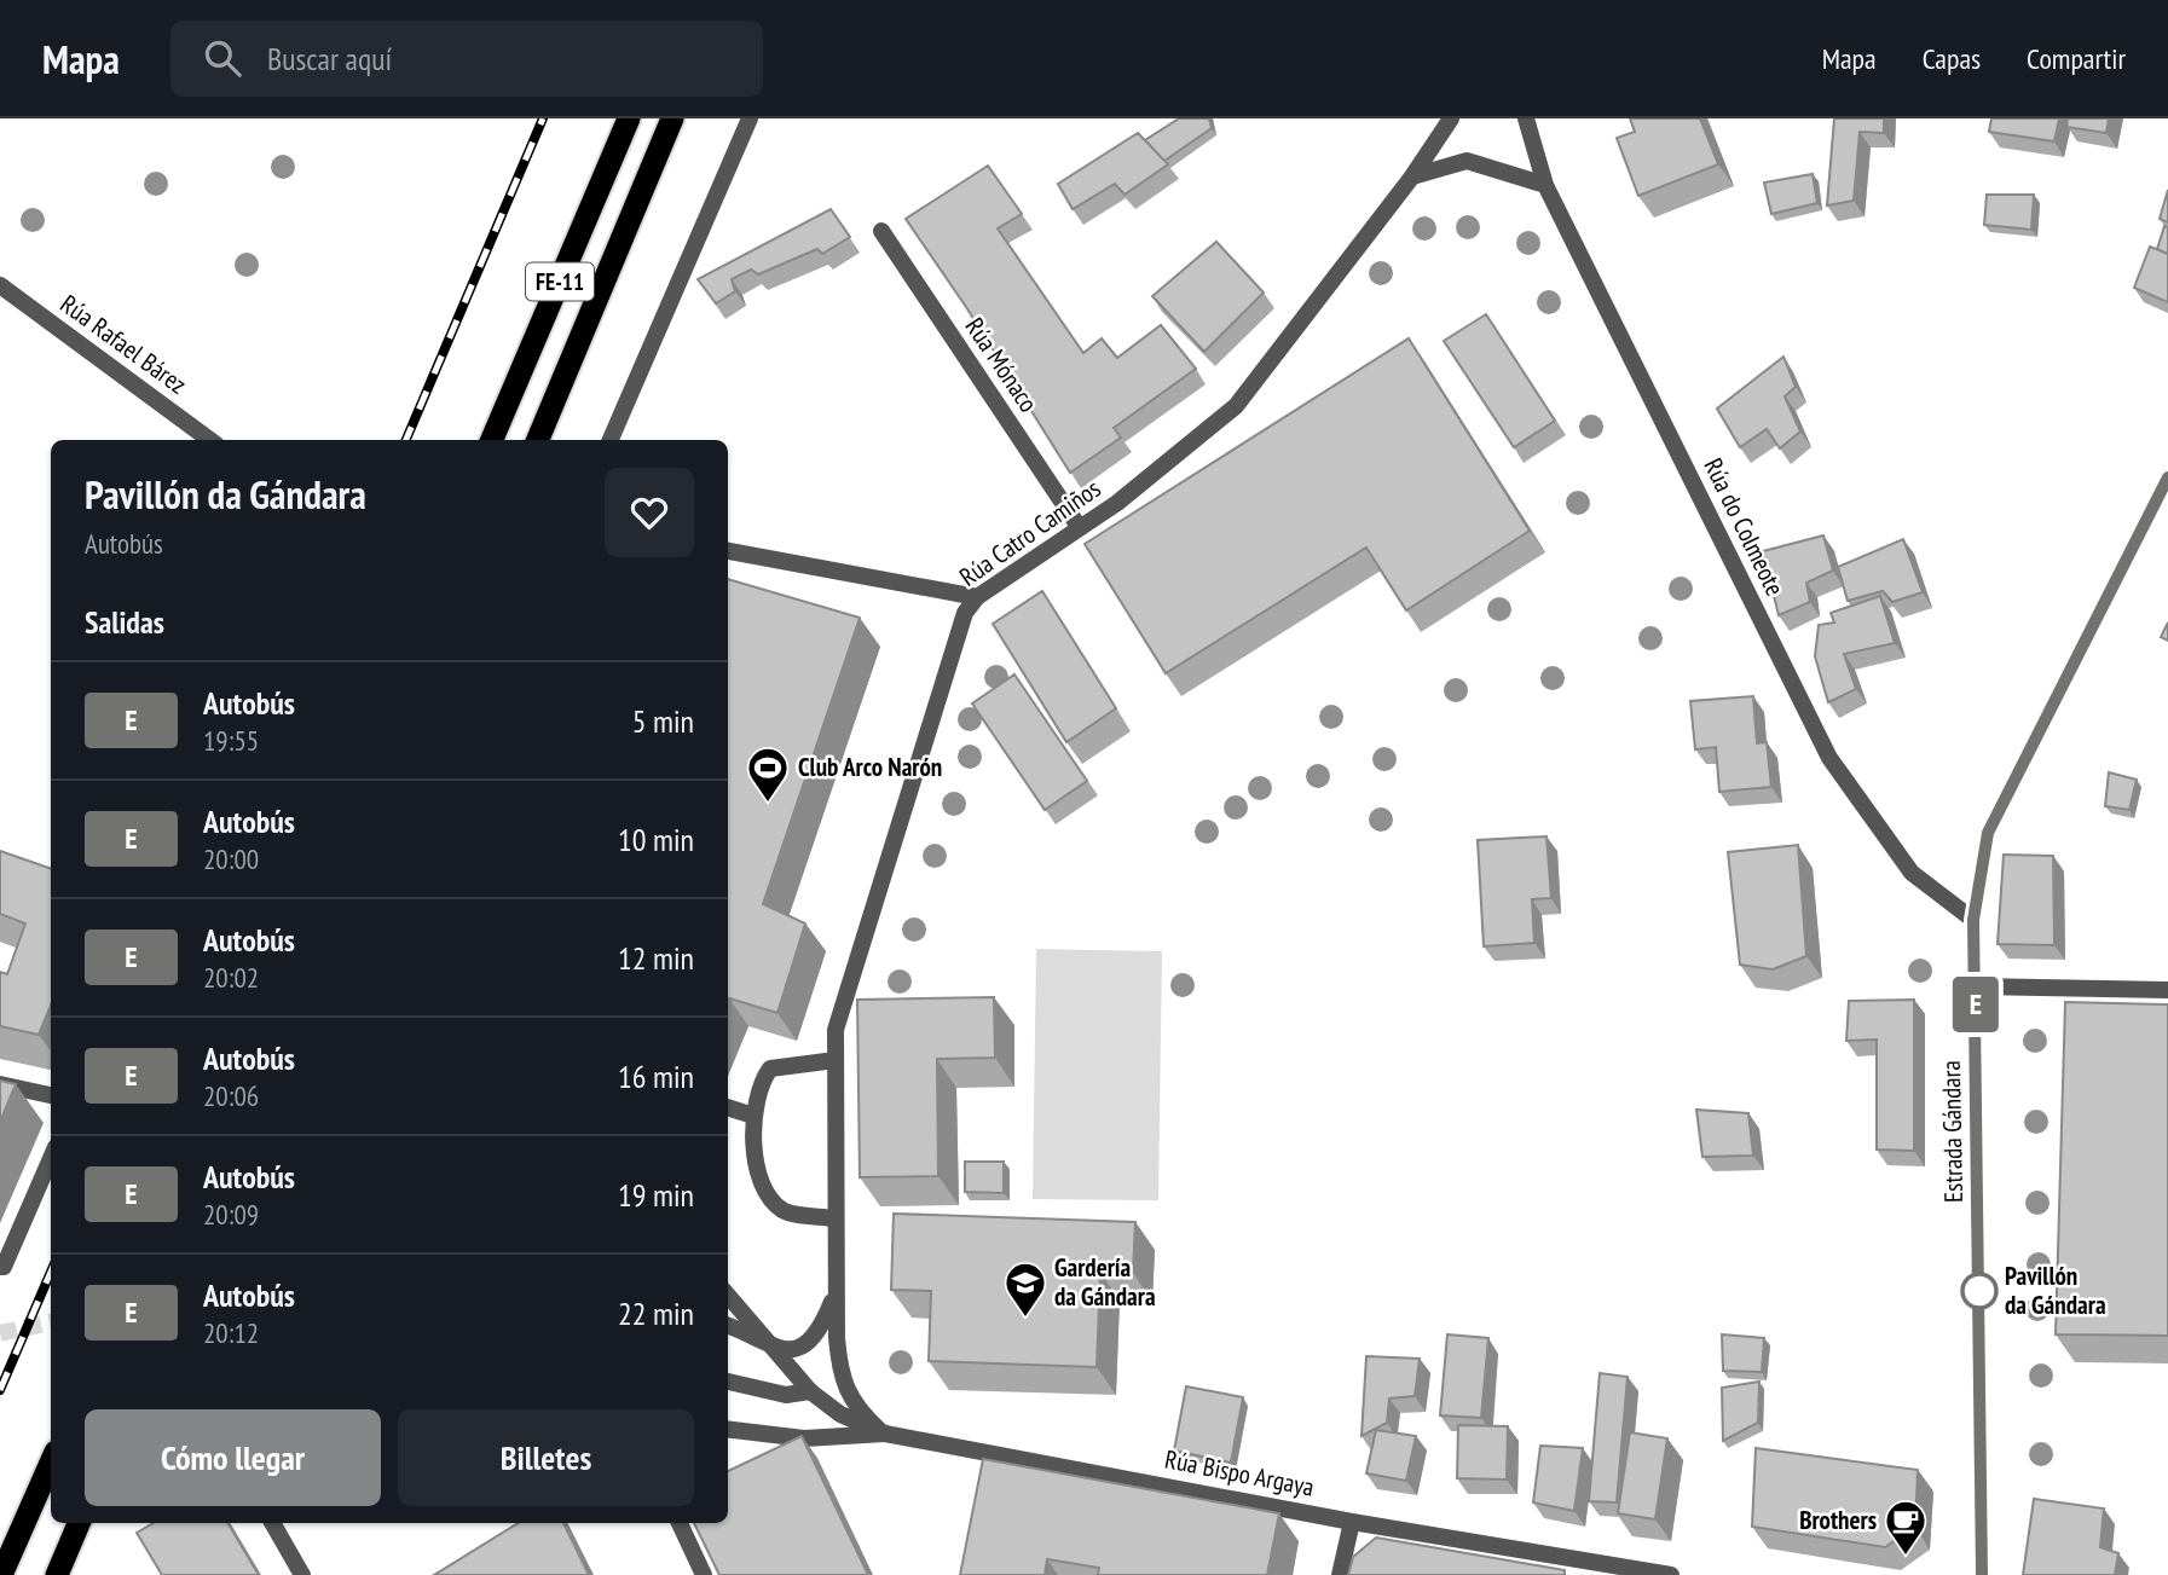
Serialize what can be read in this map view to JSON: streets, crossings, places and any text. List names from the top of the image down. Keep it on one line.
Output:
{"streets":{"highway":["FE-11"],"street":["Rúa Rafael Bárez","Rúa Mónaco","Rúa do Colmeote","Rúa Catro Camiños","Estrada Gándara","Rúa Bispo Argaya"]},"crossings":[["Rúa Mónaco","Rúa Catro Camiños"],["Rúa do Colmeote","Estrada Gándara"],["Rúa Catro Camiños","Rúa Bispo Argaya"]],"places":{"sports":["Club Arco Narón"],"other":["Pavillón da Gándara"],"school or university":["Gardería da Gándara"],"cafe":["Brothers"]},"lines":["bus line E"],"page":{"header":"Mapa","search":"Buscar aquí","nav":["Mapa","Capas","Compartir"],"on_map":"E","heading":[["Pavillón da Gándara","Autobús"],"Salidas"],"list":[{"mark":"E","name":"Autobús","note":"19:55","value":"5 min"},{"mark":"E","name":"Autobús","note":"20:00","value":"10 min"},{"mark":"E","name":"Autobús","note":"20:02","value":"12 min"},{"mark":"E","name":"Autobús","note":"20:06","value":"16 min"},{"mark":"E","name":"Autobús","note":"20:09","value":"19 min"},{"mark":"E","name":"Autobús","note":"20:12","value":"22 min"}],"buttons":["Cómo llegar","Billetes"]}}
